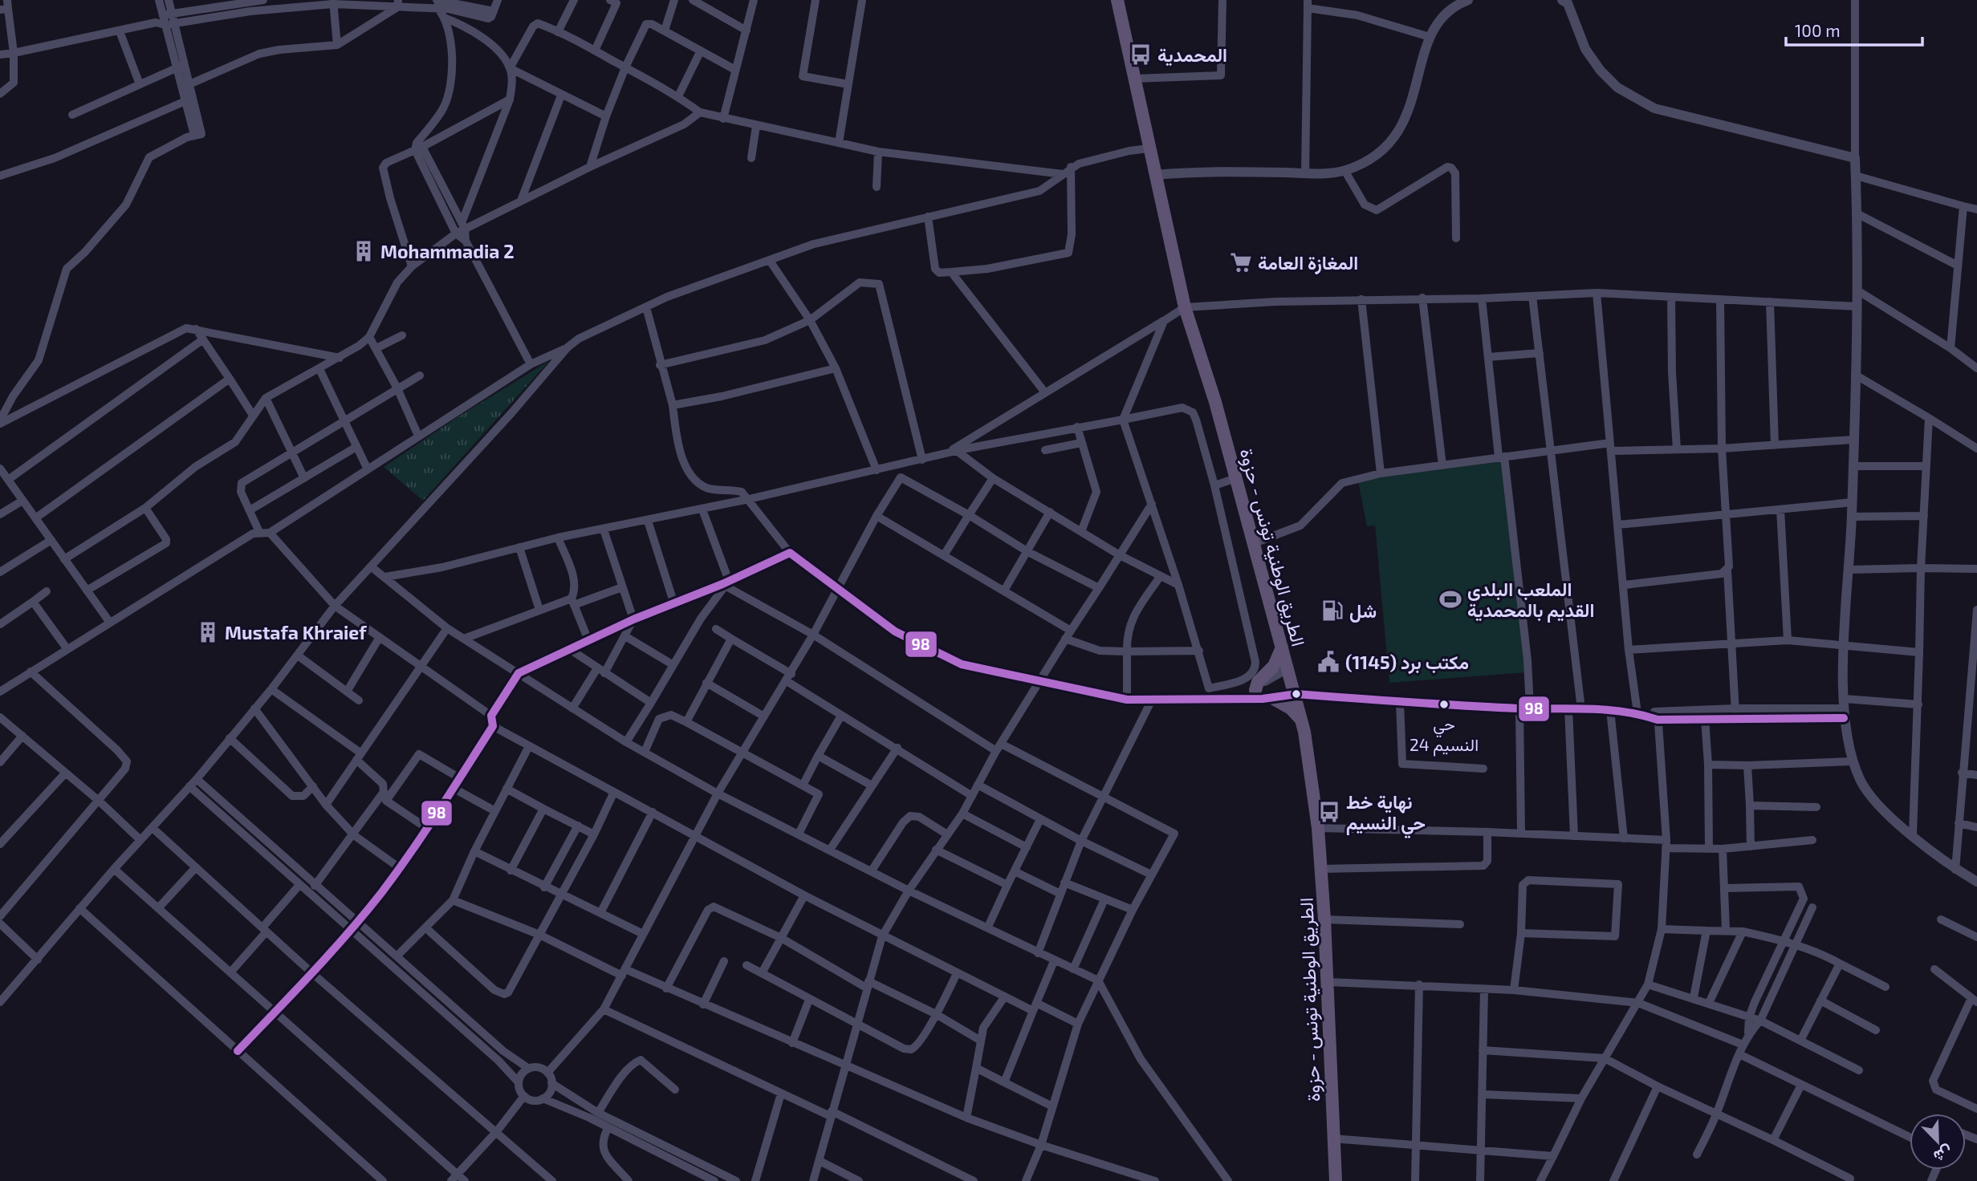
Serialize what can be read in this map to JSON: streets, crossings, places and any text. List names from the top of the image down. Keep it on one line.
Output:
{"streets":{"main road":["الطريق الوطنية تونس - حزوة"]},"places":{"bus stop":["المحمدية","نهاية خط حي النسيم"],"building":["Mohammadia 2","Mustafa Khraief"],"supermarket":["المغازة العامة"],"sports":["الملعب البلدي القديم بالمحمدية"],"fuel station":["شل"],"public building":["مكتب برد (1145)"],"other":["حي النسيم 24"]},"lines":["transit line 98"],"scale_bar":"100 m","north":"bottom right"}
